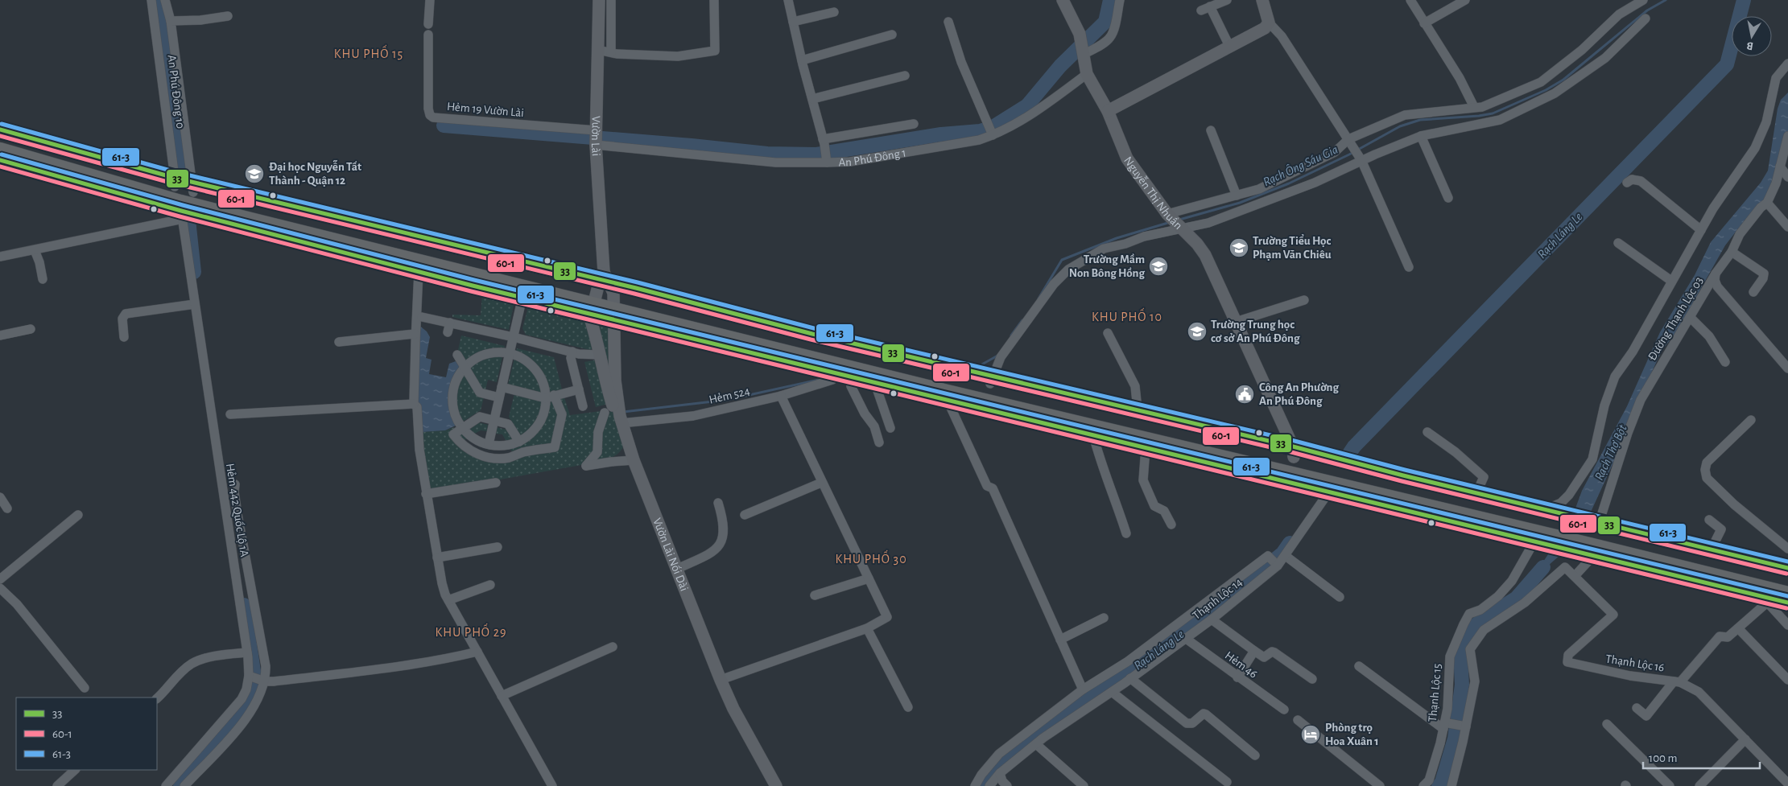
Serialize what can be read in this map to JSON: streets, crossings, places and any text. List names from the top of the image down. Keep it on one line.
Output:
{"streets":{"street":["An Phú Đông 10","Hẻm 19 Vườn Lài","Vườn Lài","An Phú Đông 1","Nguyễn Thị Nhuần","Đường Thạnh Lộc 03","Hẻm 524","Hẻm 442 Quốc Lộ 1A","Vườn Lài Nối Dài","Thạnh Lộc 14","Thạnh Lộc 16","Hẻm 46","Thạnh Lộc 15"]},"crossings":[["Hẻm 19 Vườn Lài","Vườn Lài"],["Hẻm 19 Vườn Lài","An Phú Đông 1"],["Vườn Lài","An Phú Đông 1"],["Vườn Lài","Hẻm 524"],["Vườn Lài","Vườn Lài Nối Dài"],["Hẻm 524","Vườn Lài Nối Dài"],["Thạnh Lộc 14","Hẻm 46"]],"districts":["KHU PHỐ 15","KHU PHỐ 10","KHU PHỐ 30","KHU PHỐ 29"],"water":["Rạch Ông Sáu Gia","Rạch Láng Le","Rạch Thợ Bột"],"places":{"school or university":["Đại học Nguyễn Tất Thành - Quận 12","Trường Tiểu Học Phạm Văn Chiêu","Trường Mầm Non Bông Hồng","Trường Trung học cơ sở An Phú Đông"],"public building":["Công An Phường An Phú Đông"],"hotel":["Phòng trọ Hoa Xuân 1"]},"lines":["transit line 61-3","transit line 33","transit line 60-1"],"legend":["33","60-1","61-3"],"scale_bar":"100 m","north":"bottom"}
